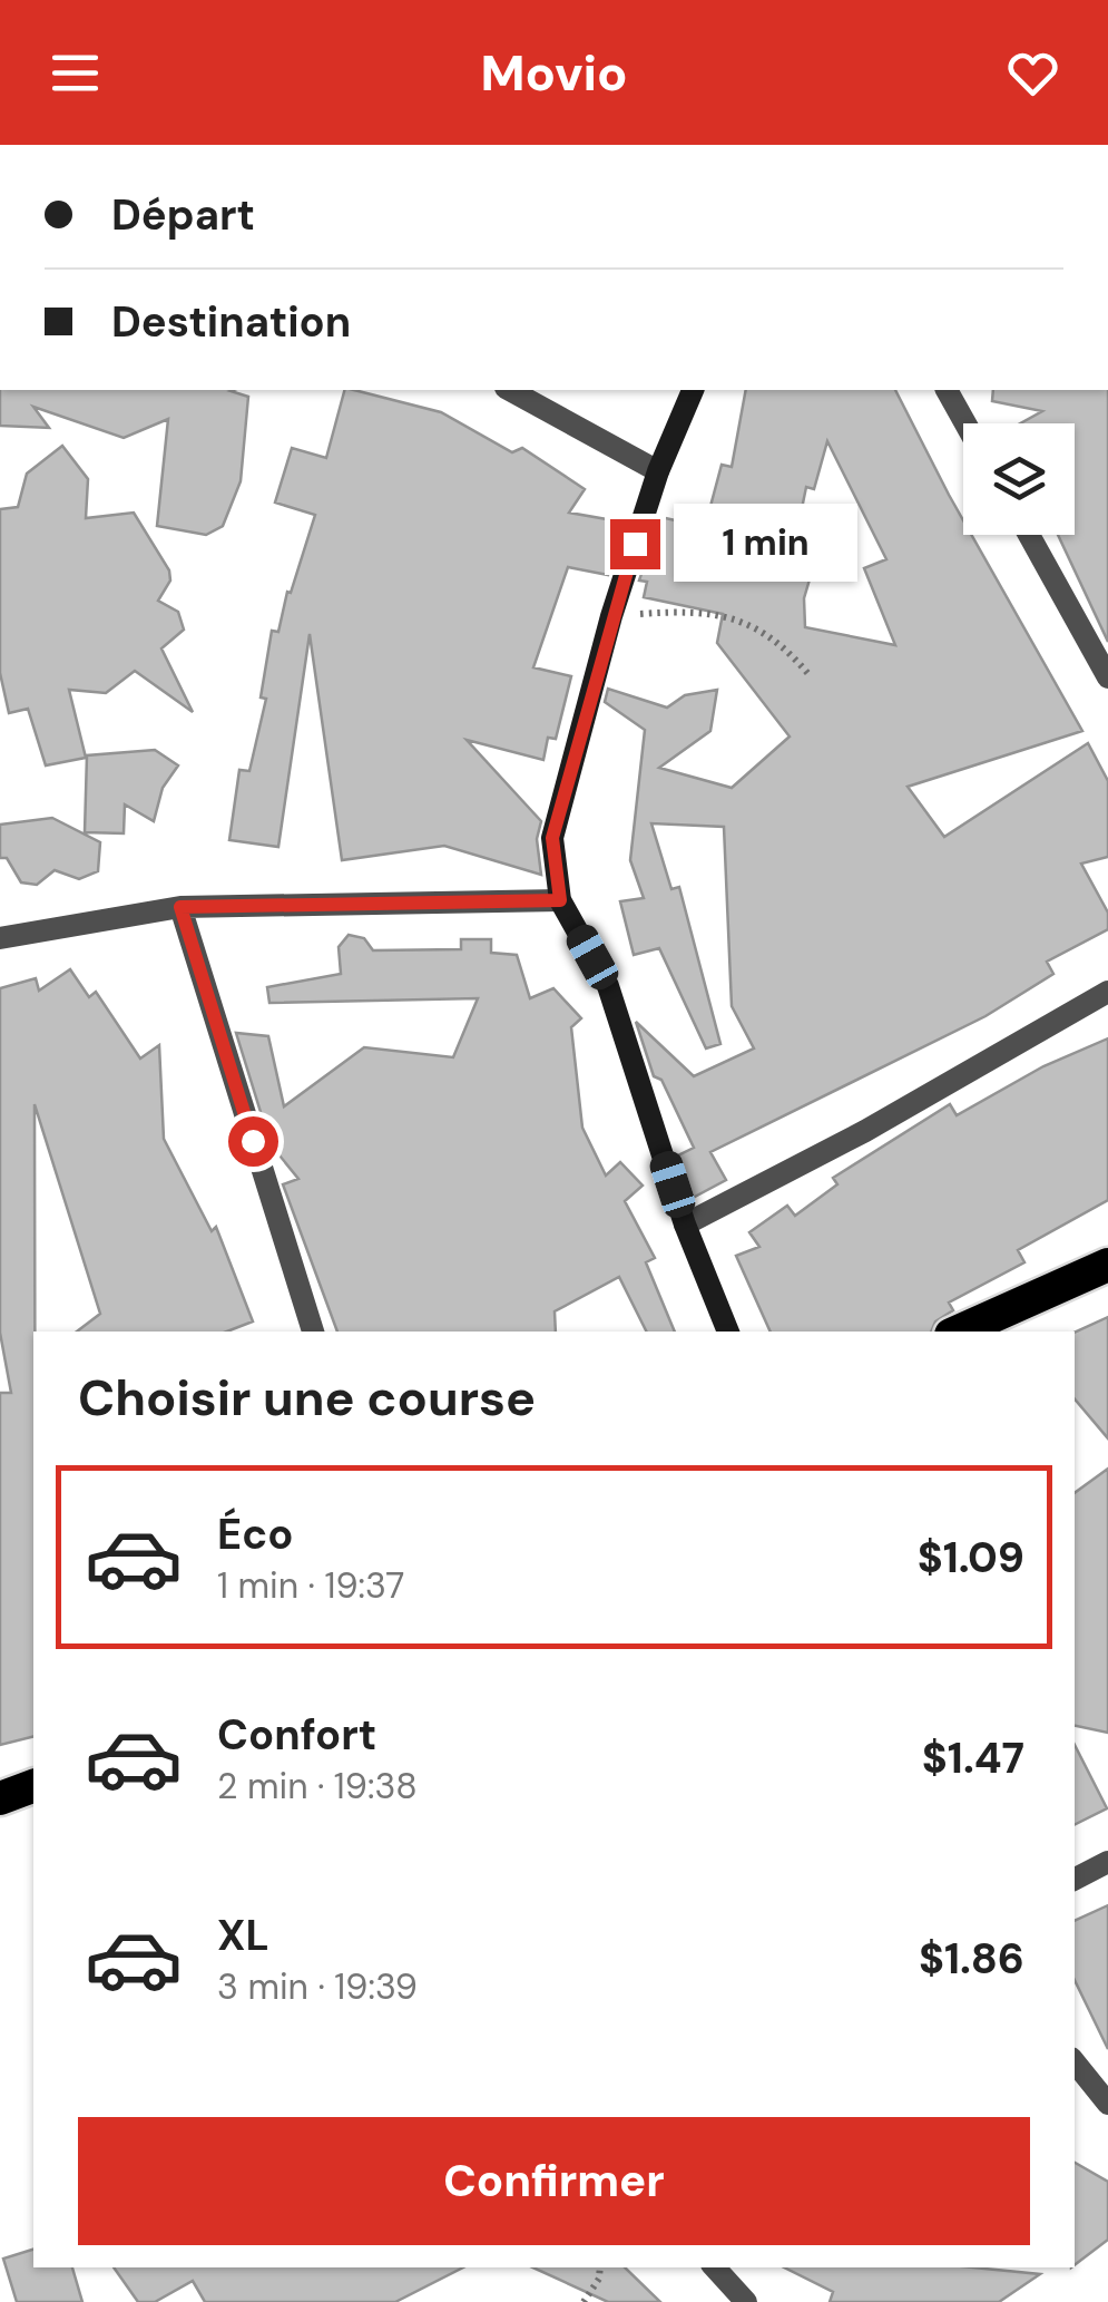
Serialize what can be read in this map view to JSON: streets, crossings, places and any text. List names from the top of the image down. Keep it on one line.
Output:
{"page":{"header":"Movio","banner":["Départ","Destination"],"bubble":"1 min","heading":"Choisir une course","list":[{"name":"Éco","note":"1 min · 19:37","value":"$1.09"},{"name":"Confort","note":"2 min · 19:38","value":"$1.47"},{"name":"XL","note":"3 min · 19:39","value":"$1.86"}],"buttons":"Confirmer"}}
